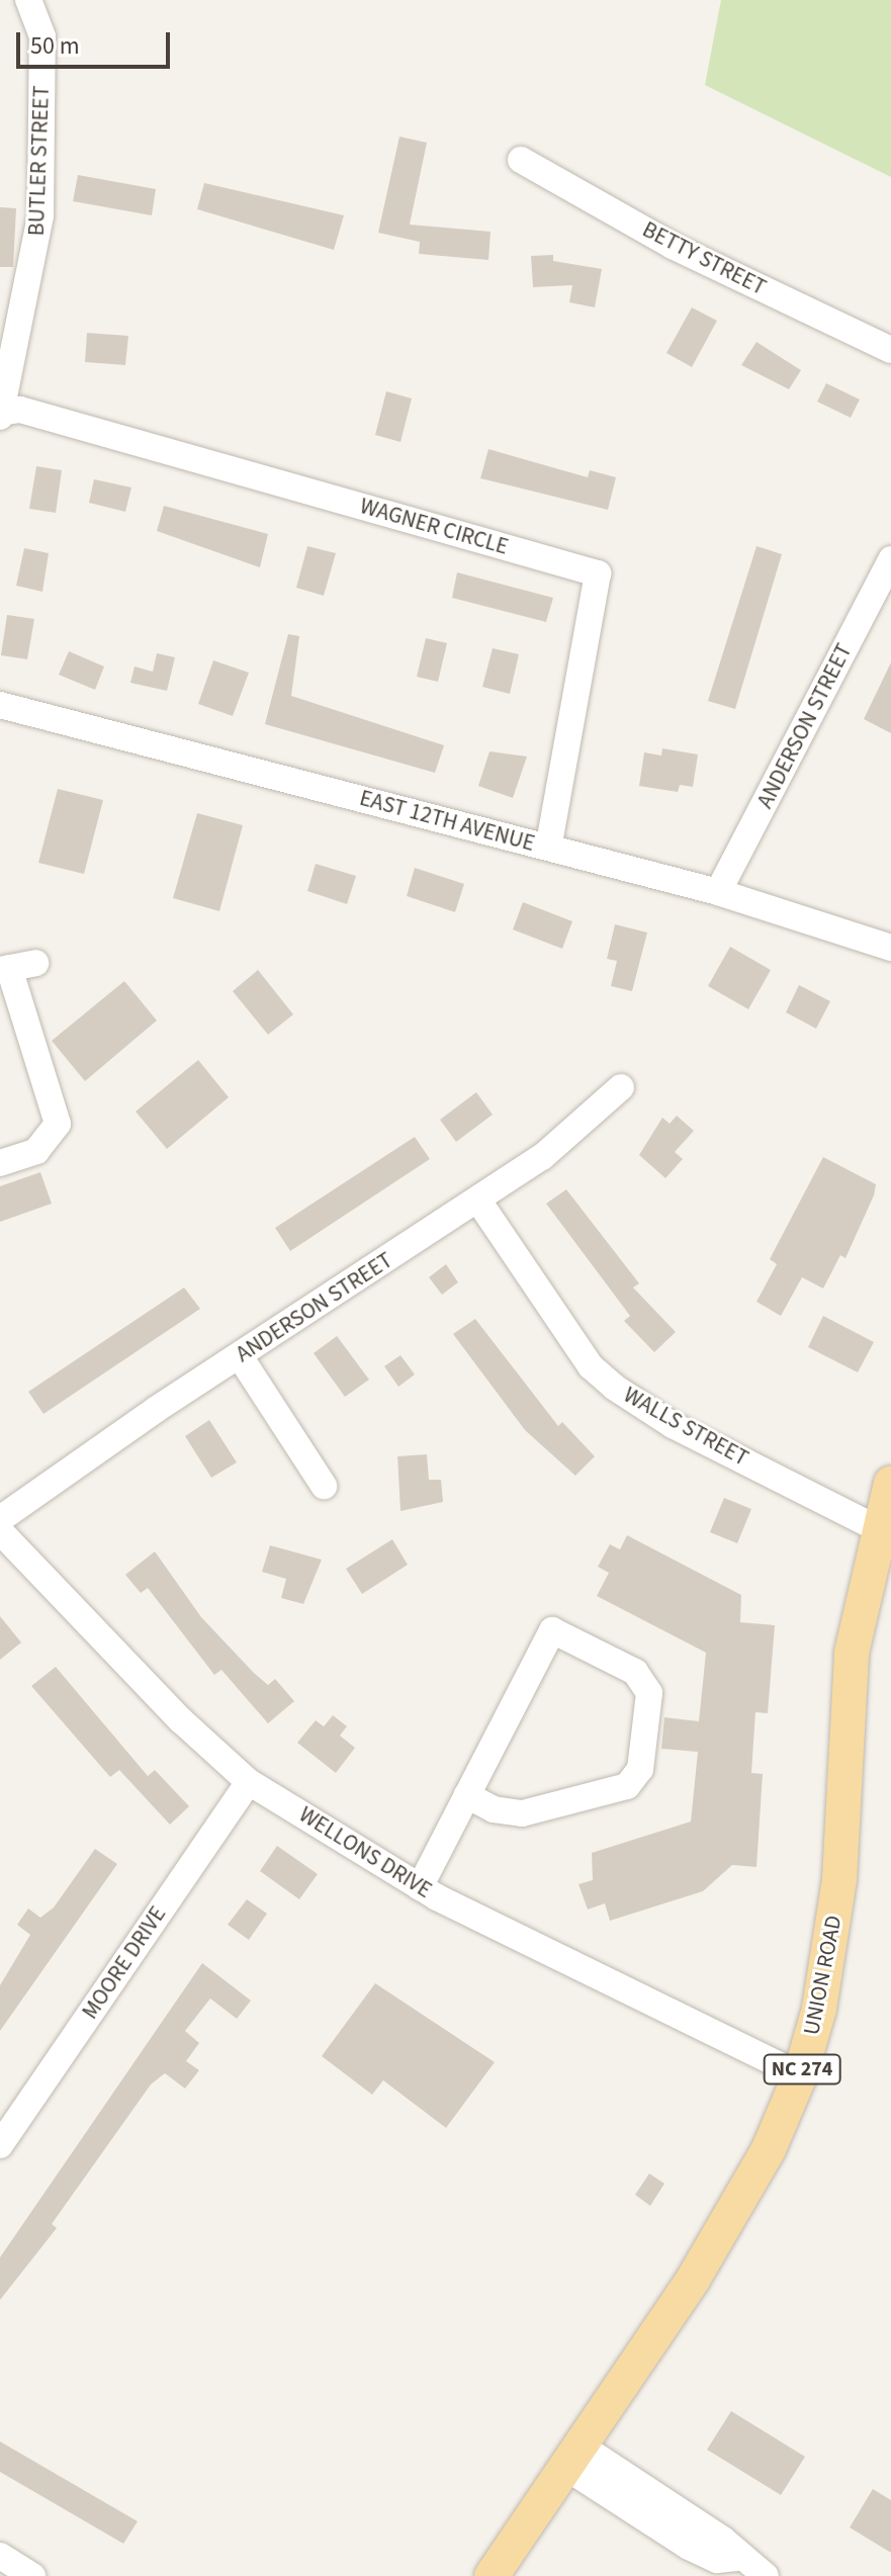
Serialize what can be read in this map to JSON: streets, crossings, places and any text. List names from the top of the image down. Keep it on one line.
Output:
{"streets":{"main road":["UNION ROAD","NC 274"],"street":["BUTLER STREET","BETTY STREET","WAGNER CIRCLE","ANDERSON STREET","EAST 12TH AVENUE","WALLS STREET","WELLONS DRIVE","MOORE DRIVE"]},"crossings":[["BUTLER STREET","WAGNER CIRCLE"],["WAGNER CIRCLE","EAST 12TH AVENUE"],["ANDERSON STREET","EAST 12TH AVENUE"],["ANDERSON STREET","WALLS STREET"],["WALLS STREET","UNION ROAD"],["WELLONS DRIVE","MOORE DRIVE"],["WELLONS DRIVE","UNION ROAD"]],"scale_bar":"50 m"}
